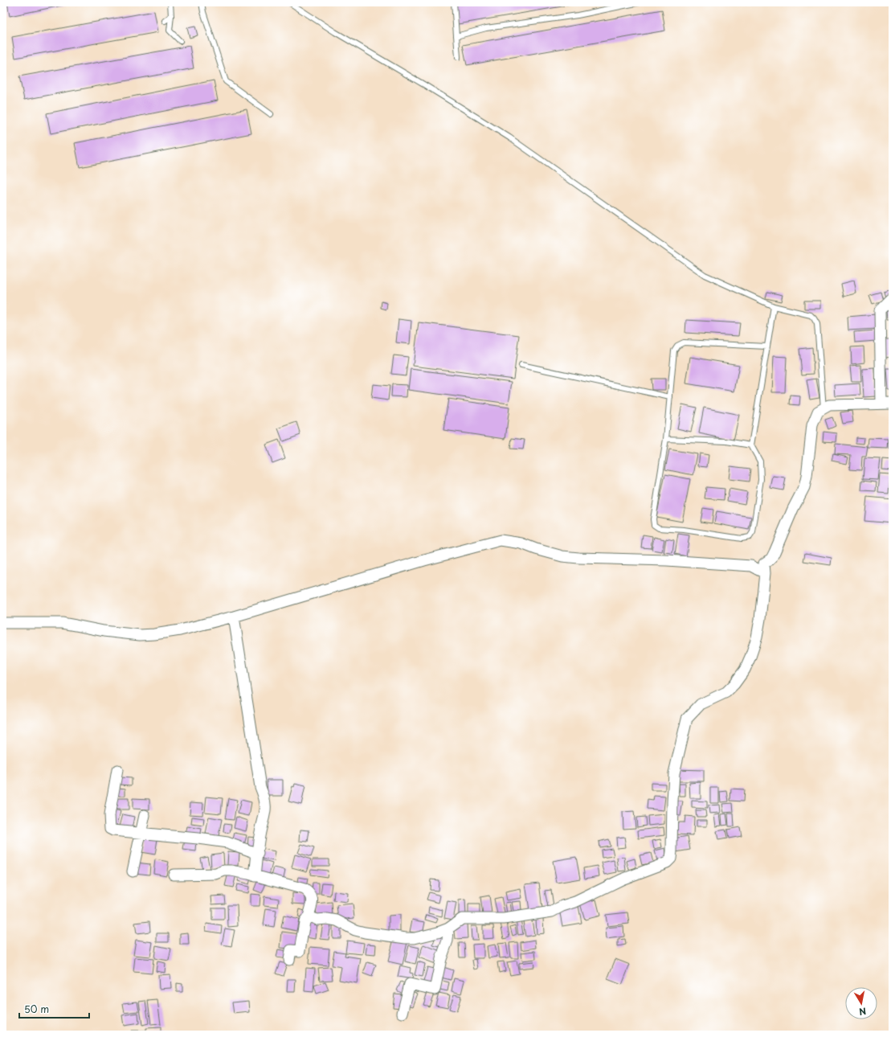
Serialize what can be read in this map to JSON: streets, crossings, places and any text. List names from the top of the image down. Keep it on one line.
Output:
{"scale_bar":"50 m","north":"bottom"}
